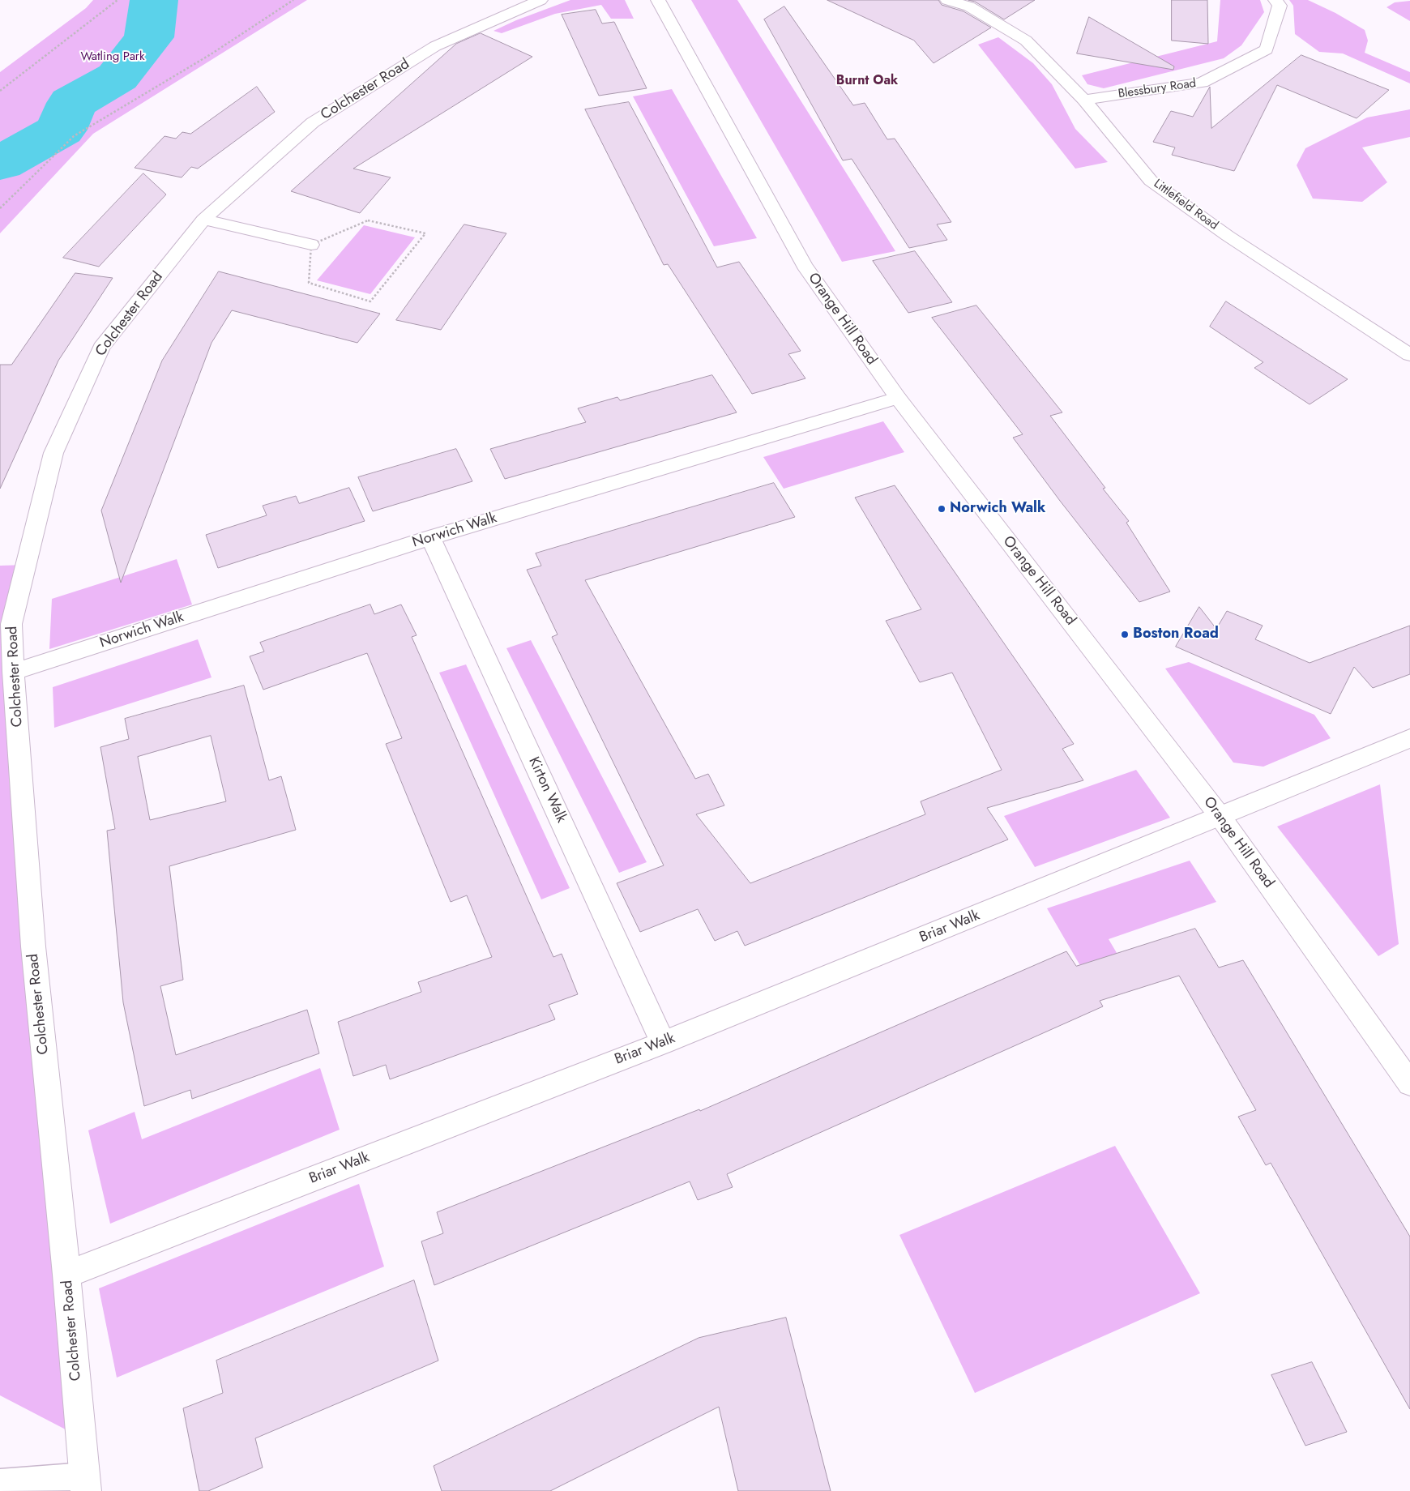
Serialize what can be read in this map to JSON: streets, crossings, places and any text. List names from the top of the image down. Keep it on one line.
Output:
{"streets":{"street":["Blessbury Road","Colchester Road","Littlefield Road","Orange Hill Road","Norwich Walk","Kirton Walk","Briar Walk"]},"crossings":[["Blessbury Road","Littlefield Road"],["Colchester Road","Norwich Walk"],["Colchester Road","Briar Walk"],["Orange Hill Road","Norwich Walk"],["Orange Hill Road","Briar Walk"],["Norwich Walk","Kirton Walk"],["Kirton Walk","Briar Walk"]],"districts":["Burnt Oak"],"parks":["Watling Park"],"places":["Norwich Walk","Boston Road"]}
